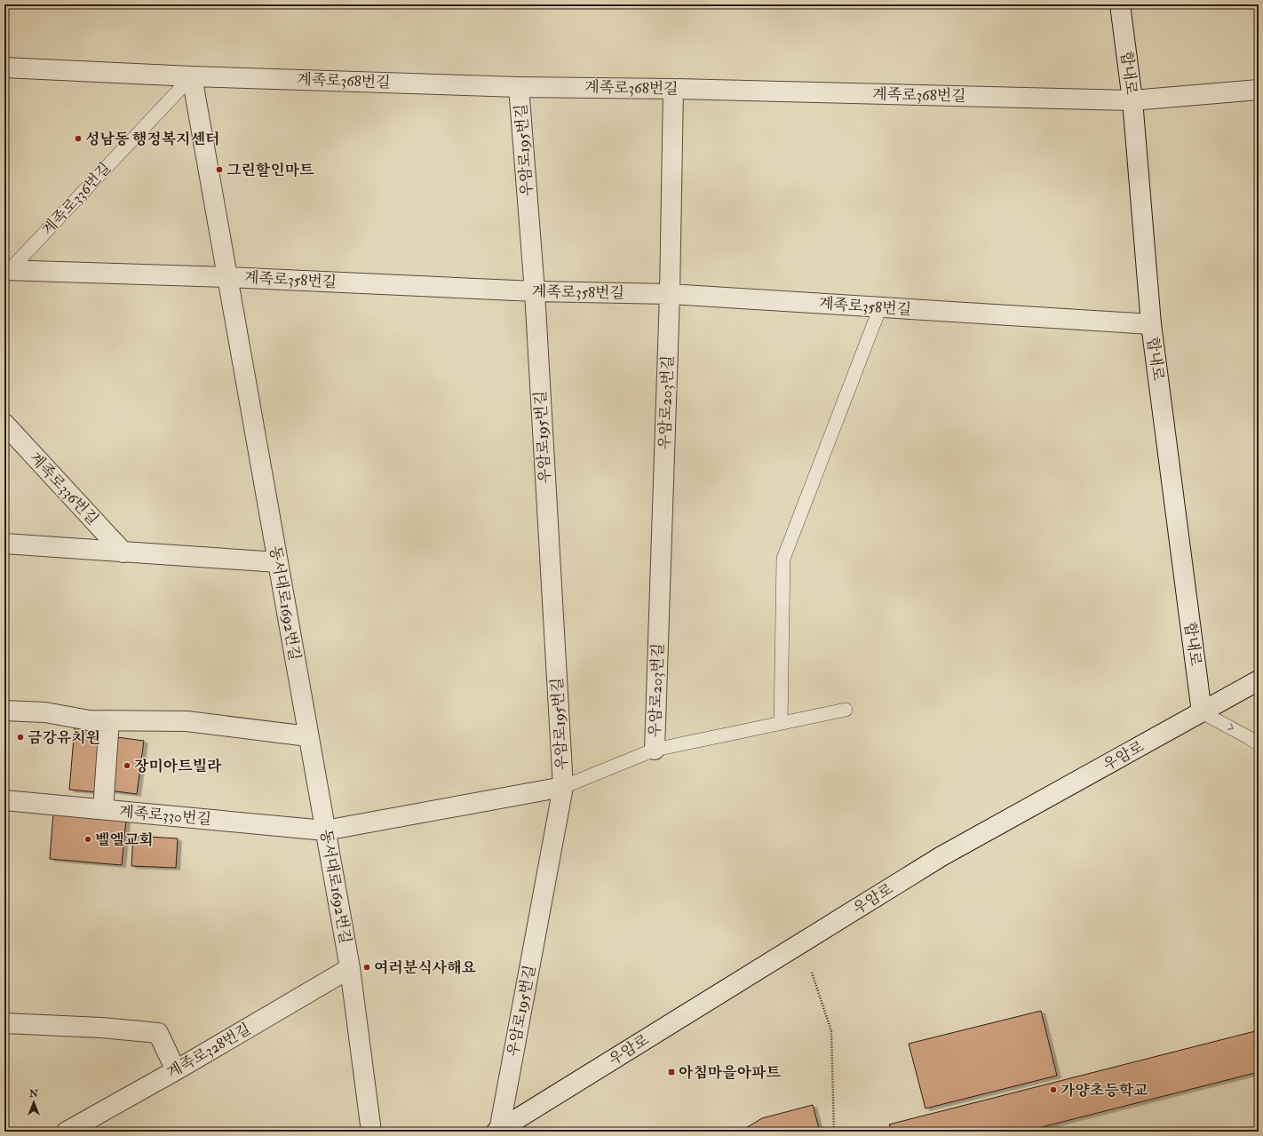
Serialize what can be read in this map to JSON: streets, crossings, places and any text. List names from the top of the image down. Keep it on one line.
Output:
{"streets":{"street":["합내로","계족로368번길","우암로195번길","계족로336번길","계족로358번길","우암로203번길","동서대로1692번길","우암로","계족로330번길","계족로328번길"]},"crossings":[["합내로","계족로368번길"],["합내로","계족로358번길"],["합내로","우암로"],["계족로368번길","우암로195번길"],["계족로368번길","계족로336번길"],["계족로368번길","우암로203번길"],["계족로368번길","동서대로1692번길"],["우암로195번길","계족로358번길"],["우암로195번길","동서대로1692번길"],["우암로195번길","우암로"],["우암로195번길","계족로330번길"],["계족로336번길","계족로358번길"],["계족로336번길","동서대로1692번길"],["계족로358번길","우암로203번길"],["계족로358번길","동서대로1692번길"],["동서대로1692번길","계족로330번길"],["동서대로1692번길","계족로328번길"]],"places":{"other":["성남동 행정복지센터","그린할인마트","금강유치원","장미아트빌라","벨엘교회","여러분식사해요","가양초등학교"],"transit":["아침마을아파트"]},"north":"top"}
